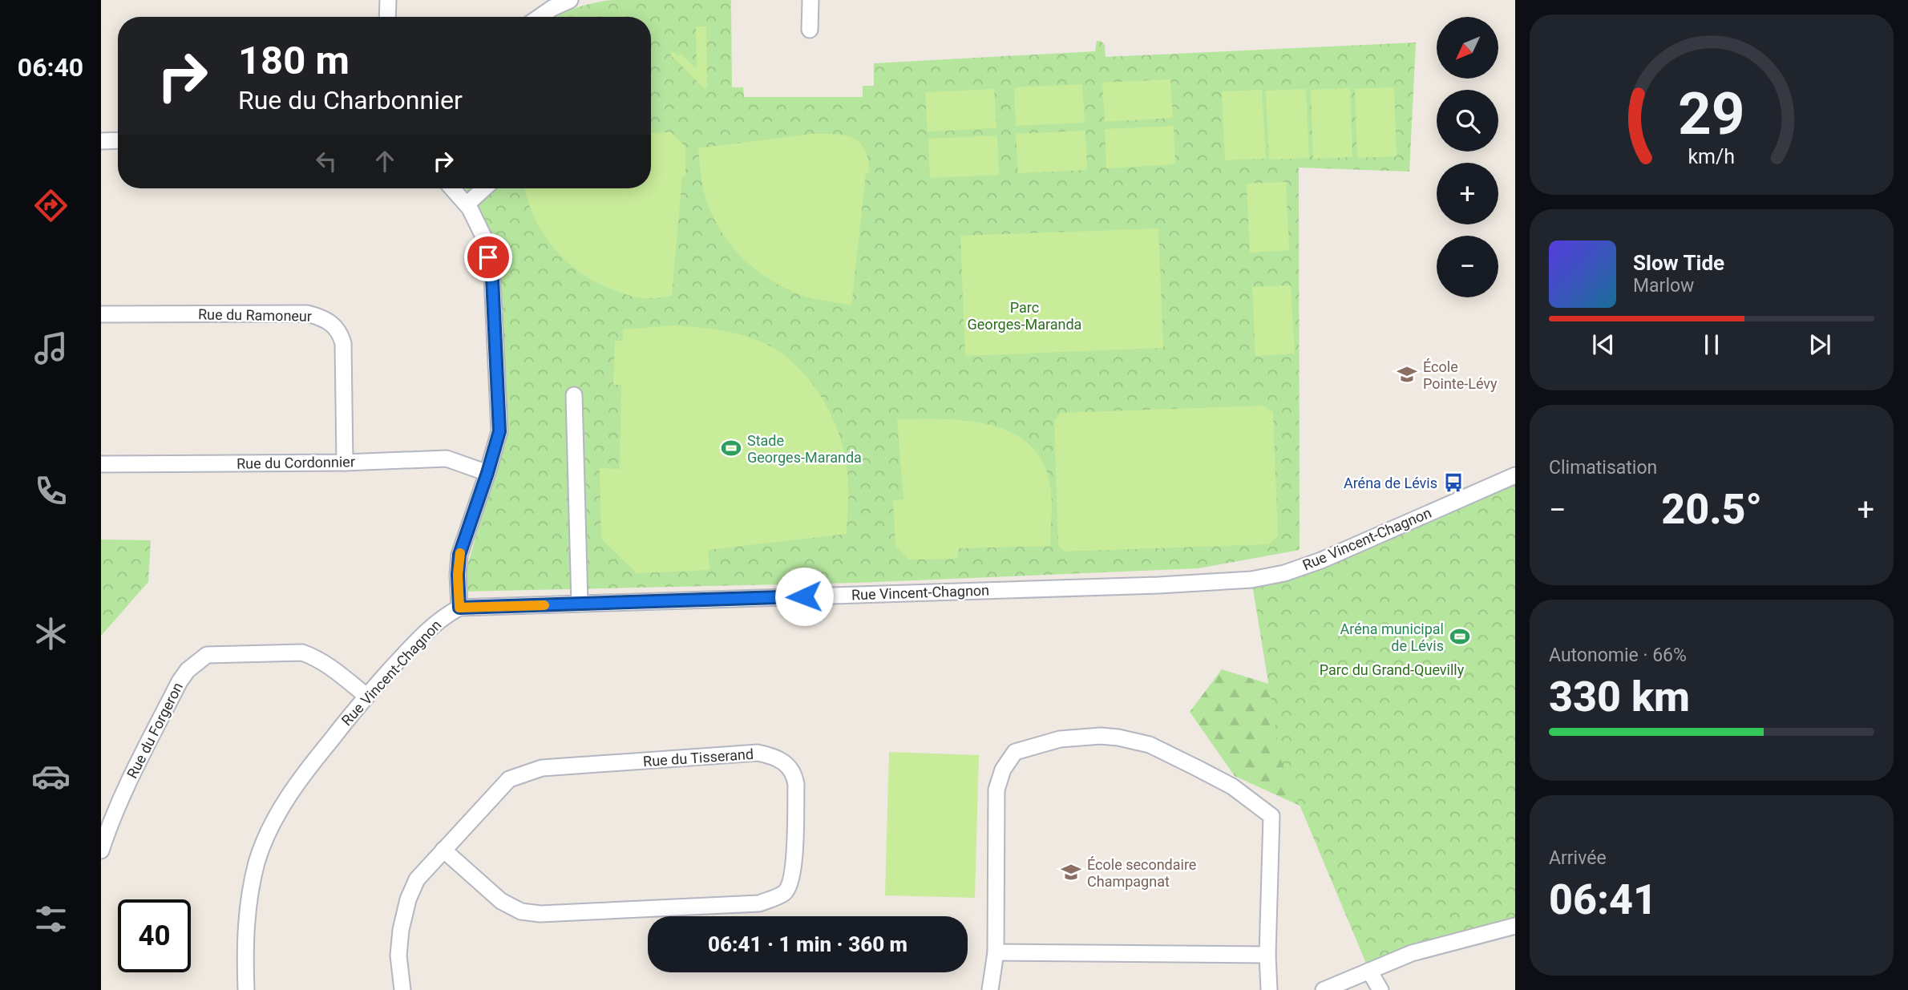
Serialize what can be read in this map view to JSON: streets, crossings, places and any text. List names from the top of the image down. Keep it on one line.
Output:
{"streets":{"street":["Rue du Ramoneur","Rue du Cordonnier","Rue Vincent-Chagnon","Rue du Forgeron","Rue du Tisserand"]},"crossings":[["Rue du Ramoneur","Rue du Cordonnier"],["Rue Vincent-Chagnon","Rue du Forgeron"]],"parks":["Parc Georges-Maranda","Parc du Grand-Quevilly"],"places":{"school or university":["École Pointe-Lévy","École secondaire Champagnat"],"sports":["Stade Georges-Maranda","Aréna municipal de Lévis"],"bus stop":["Aréna de Lévis"]},"north":"bottom left","page":{"tabs":"06:40","map_buttons":["+","−"],"turn":["180 m","Rue du Charbonnier"],"song":["Slow Tide","Marlow"],"tile":["Climatisation",["Autonomie · 66%","330 km"],["Arrivée","06:41"]],"heat":["−","20.5°","+"],"limit":"40","trip":"06:41 · 1 min · 360 m","gauge":["29","km/h"]}}
